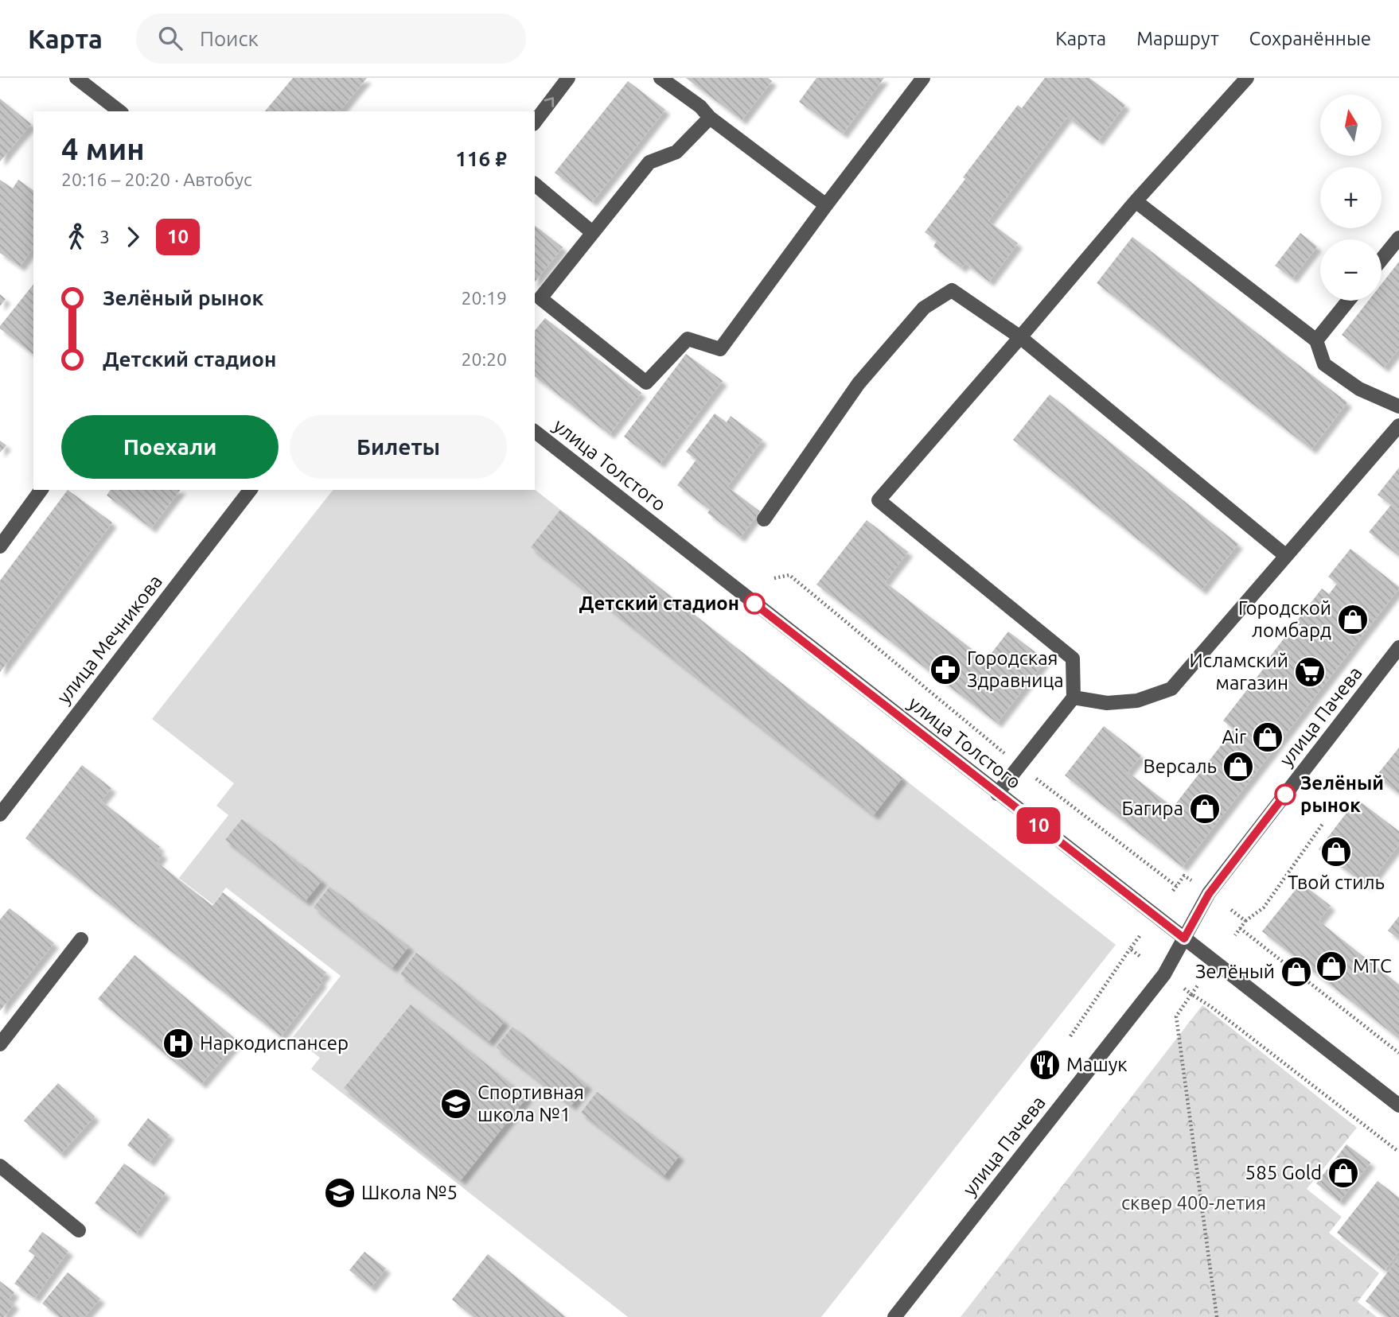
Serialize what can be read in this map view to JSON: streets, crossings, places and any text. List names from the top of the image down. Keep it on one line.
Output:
{"streets":{"street":["улица Толстого","улица Мечникова","улица Пачева"]},"crossings":[["улица Толстого","улица Пачева"]],"parks":["сквер 400-летия"],"places":{"other":["Детский стадион","Зелёный рынок"],"shop":["Городской ломбард","Air","Версаль","Багира","Твой стиль","МТС","Зелёный","585 Gold"],"pharmacy":["Городская Здравница"],"supermarket":["Исламский магазин"],"hospital":["Наркодиспансер"],"restaurant":["Машук"],"school or university":["Спортивная школа №1","Школа №5"]},"lines":["bus line 10"],"north":"top","page":{"header":"Карта","search":"Поиск","nav":["Карта","Маршрут","Сохранённые"],"on_map":"10","map_buttons":["+","−"],"heading":["4 мин","20:16 – 20:20 · Автобус","116 ₽"],"legs":["3","10"],"list":[{"name":"Зелёный рынок","value":"20:19"},{"name":"Детский стадион","value":"20:20"}],"buttons":["Поехали","Билеты"]}}
